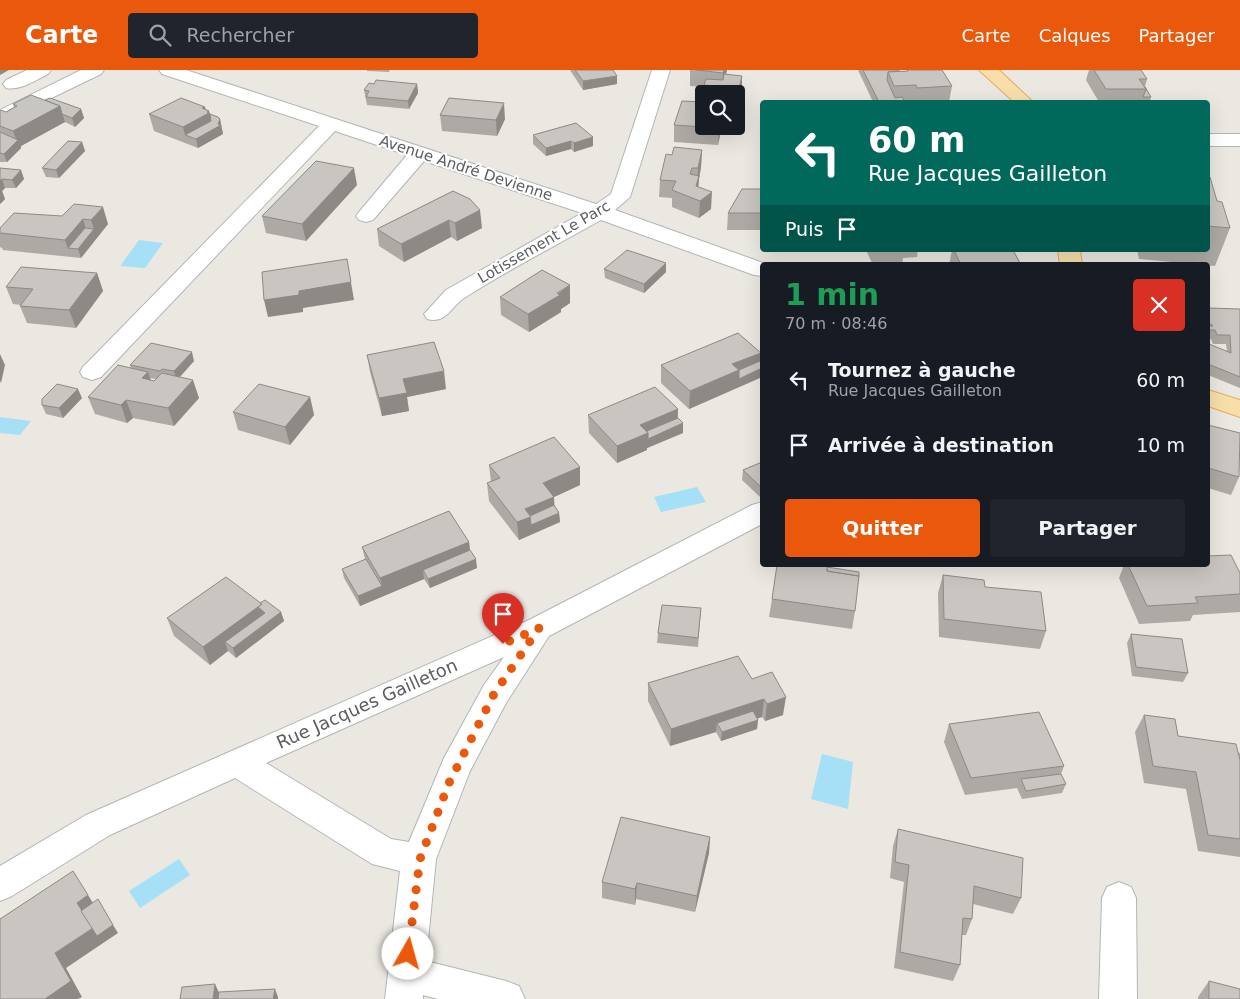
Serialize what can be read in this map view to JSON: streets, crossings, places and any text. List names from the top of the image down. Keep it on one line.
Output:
{"streets":{"street":["Avenue André Devienne","Lotissement Le Parc","Rue Jacques Gailleton"]},"crossings":[["Avenue André Devienne","Lotissement Le Parc"]],"page":{"header":"Carte","search":"Rechercher","nav":["Carte","Calques","Partager"],"turn":["60 m","Rue Jacques Gailleton"],"then":"Puis","heading":["1 min","70 m · 08:46"],"list":[{"name":"Tournez à gauche","note":"Rue Jacques Gailleton","value":"60 m"},{"name":"Arrivée à destination","value":"10 m"}],"buttons":["Quitter","Partager"]}}
